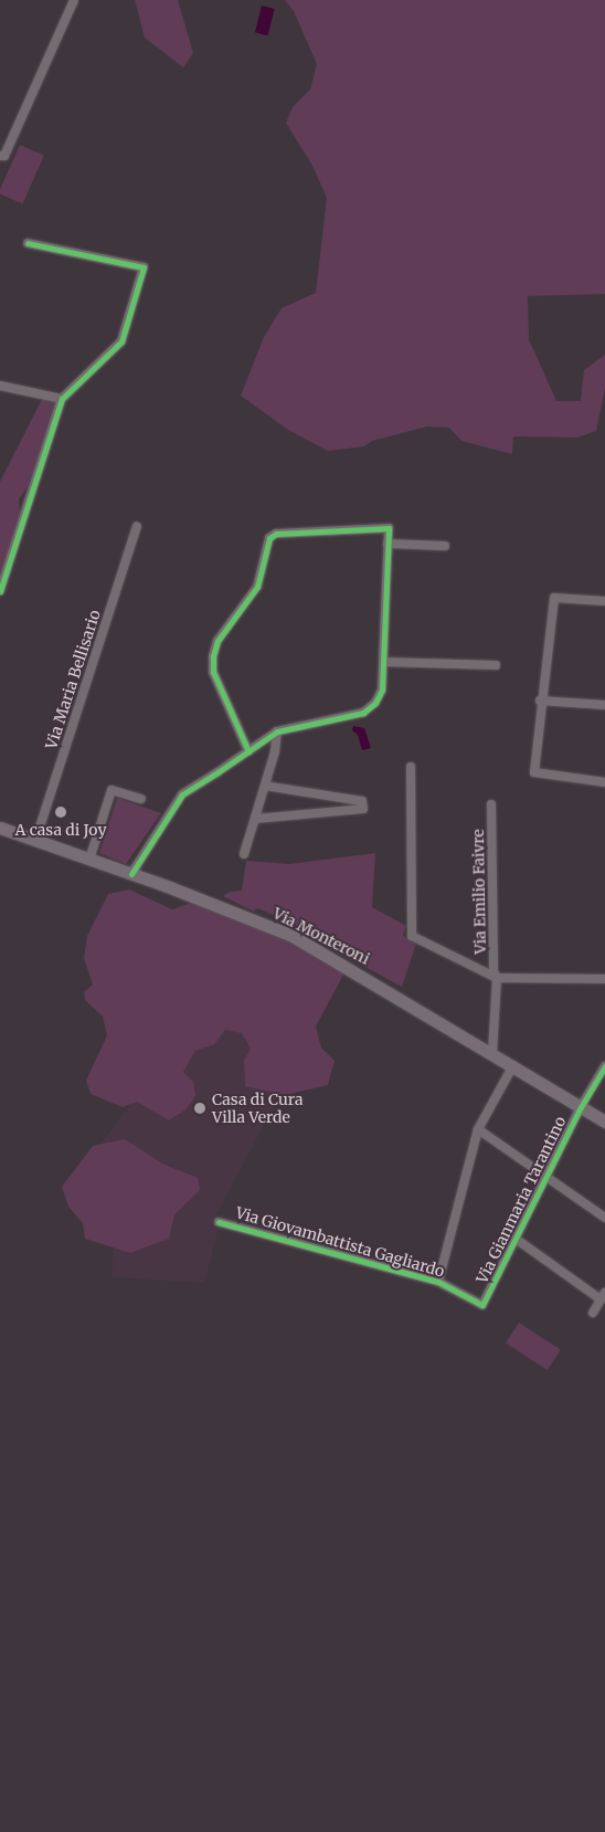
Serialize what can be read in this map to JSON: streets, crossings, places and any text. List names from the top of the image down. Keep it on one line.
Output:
{"streets":{"main road":["Via Monteroni"],"street":["Via Maria Bellisario","Via Emilio Faivre","Via Gianmaria Tarantino","Via Giovambattista Gagliardo"]},"crossings":[["Via Maria Bellisario","Via Monteroni"],["Via Emilio Faivre","Via Monteroni"],["Via Monteroni","Via Gianmaria Tarantino"],["Via Gianmaria Tarantino","Via Giovambattista Gagliardo"]],"places":["A casa di Joy","Casa di Cura Villa Verde"]}
